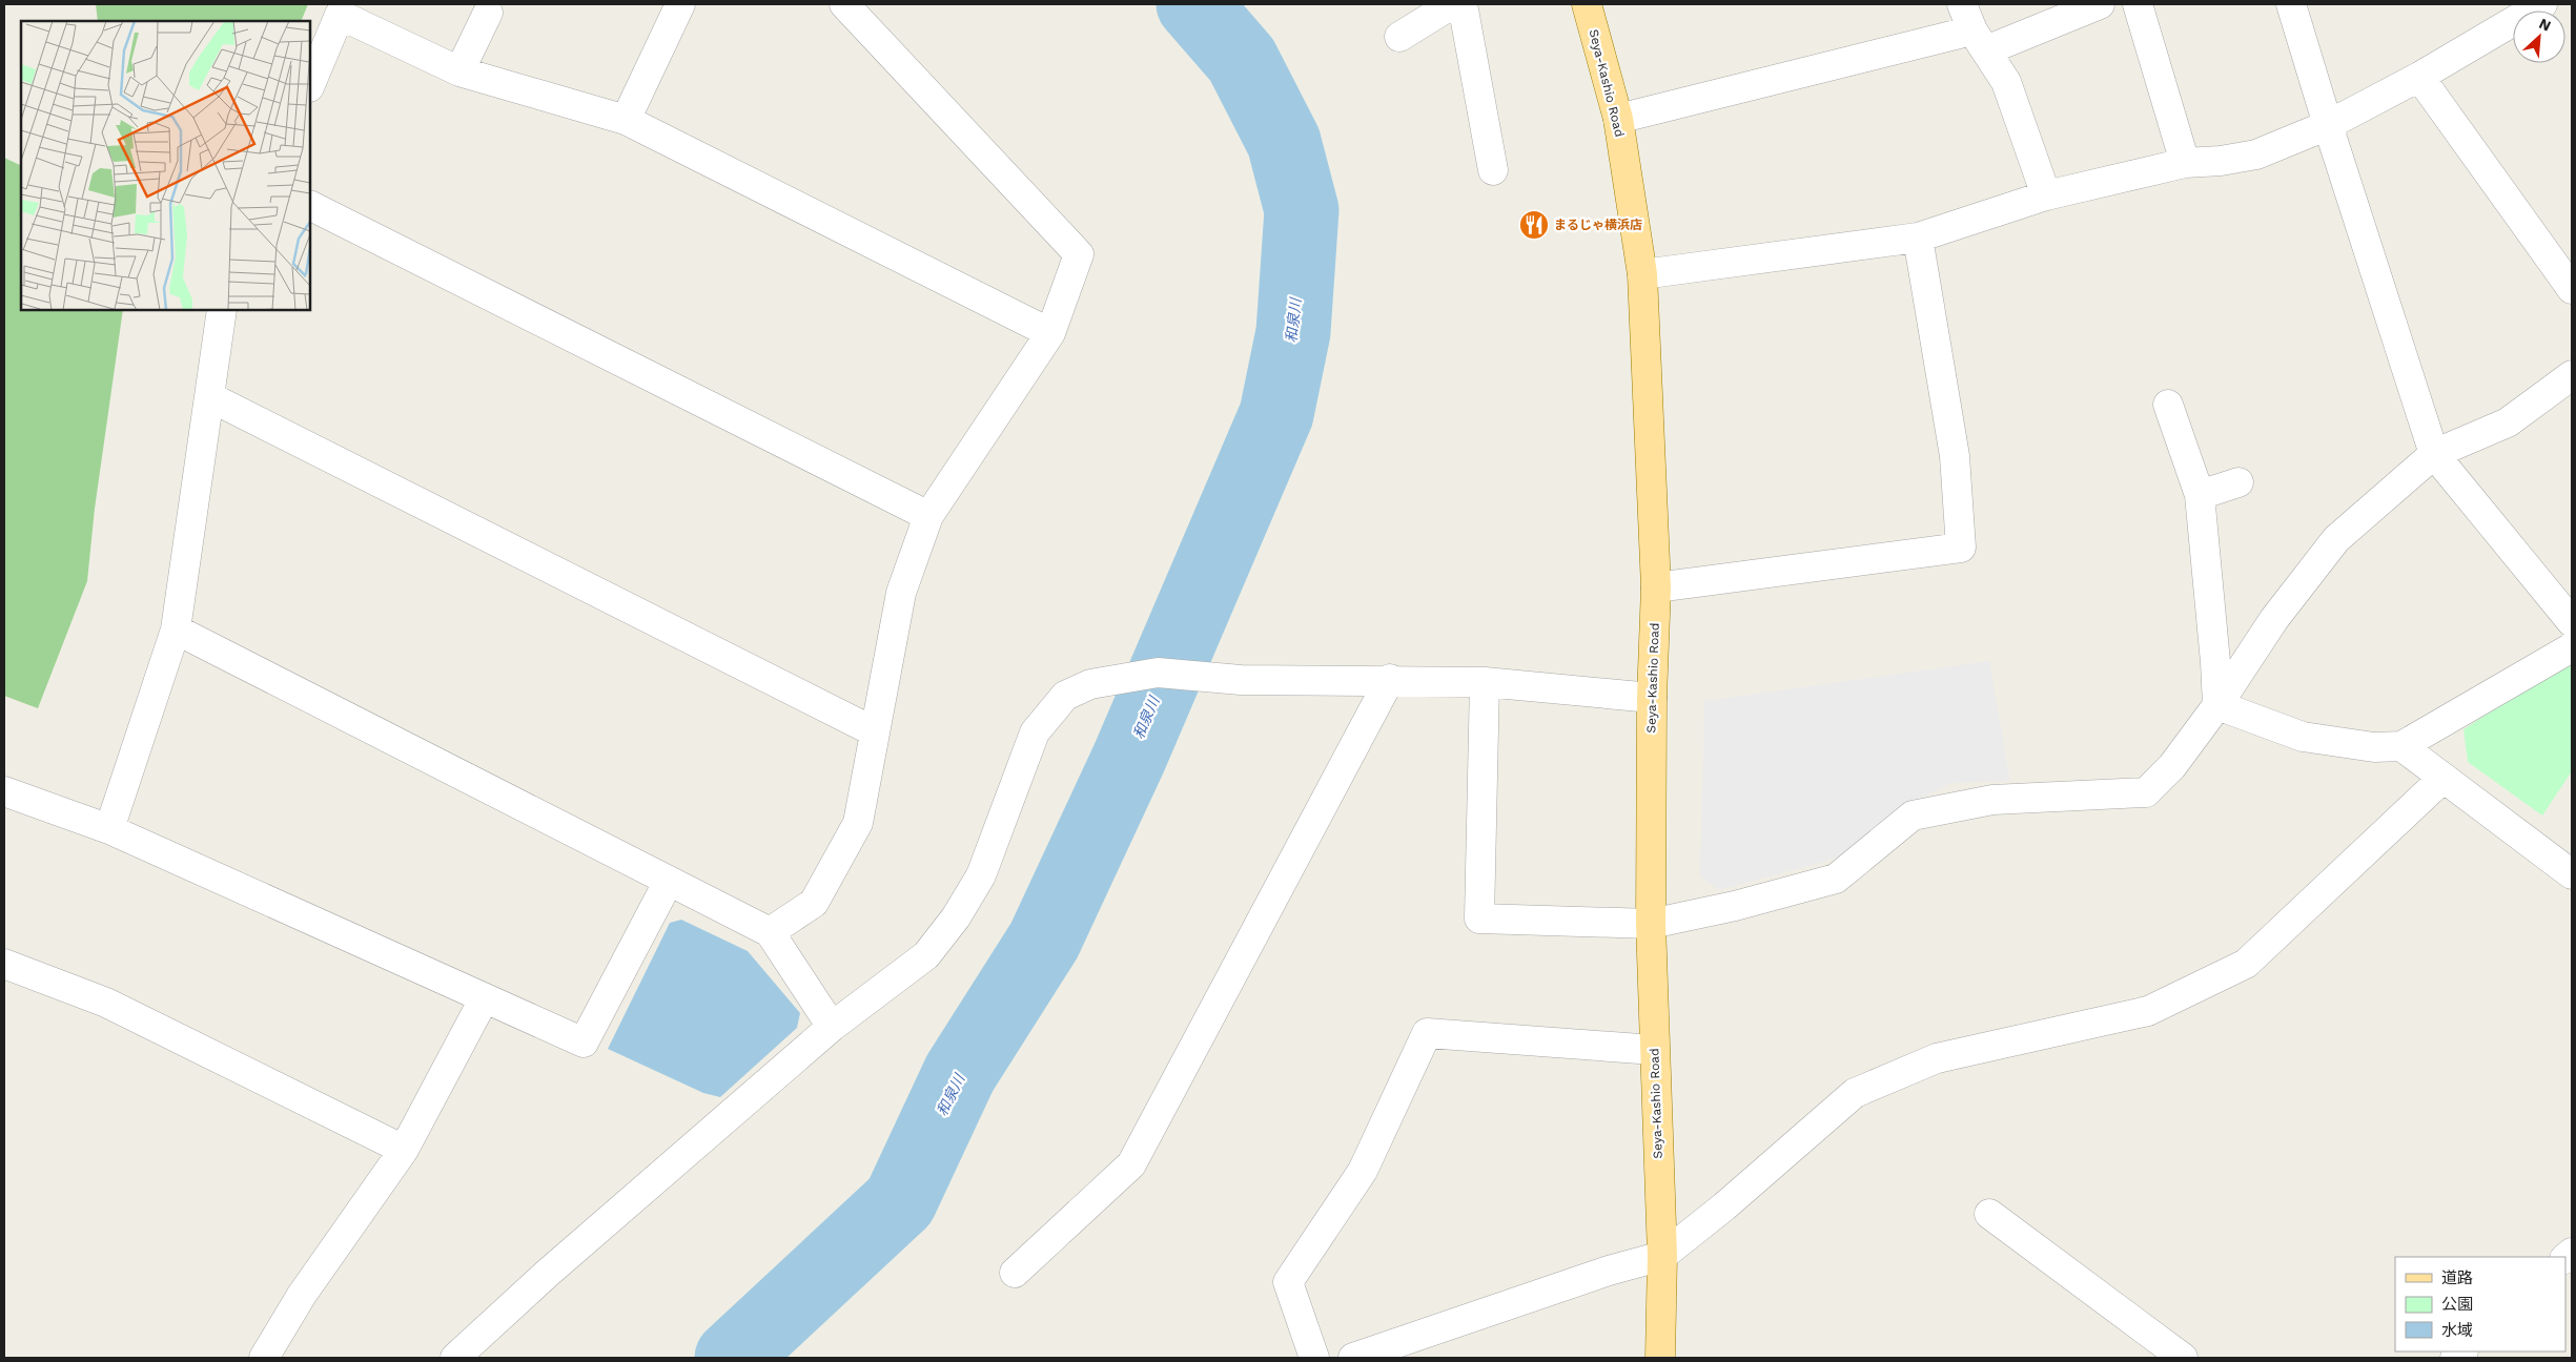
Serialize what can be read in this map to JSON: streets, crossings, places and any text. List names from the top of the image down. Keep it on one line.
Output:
{"streets":{"main road":["Seya-Kashio Road"]},"water":["和泉川"],"places":{"restaurant":["まるじゃ横浜店"]},"legend":["道路","公園","水域"],"north":"top right"}
